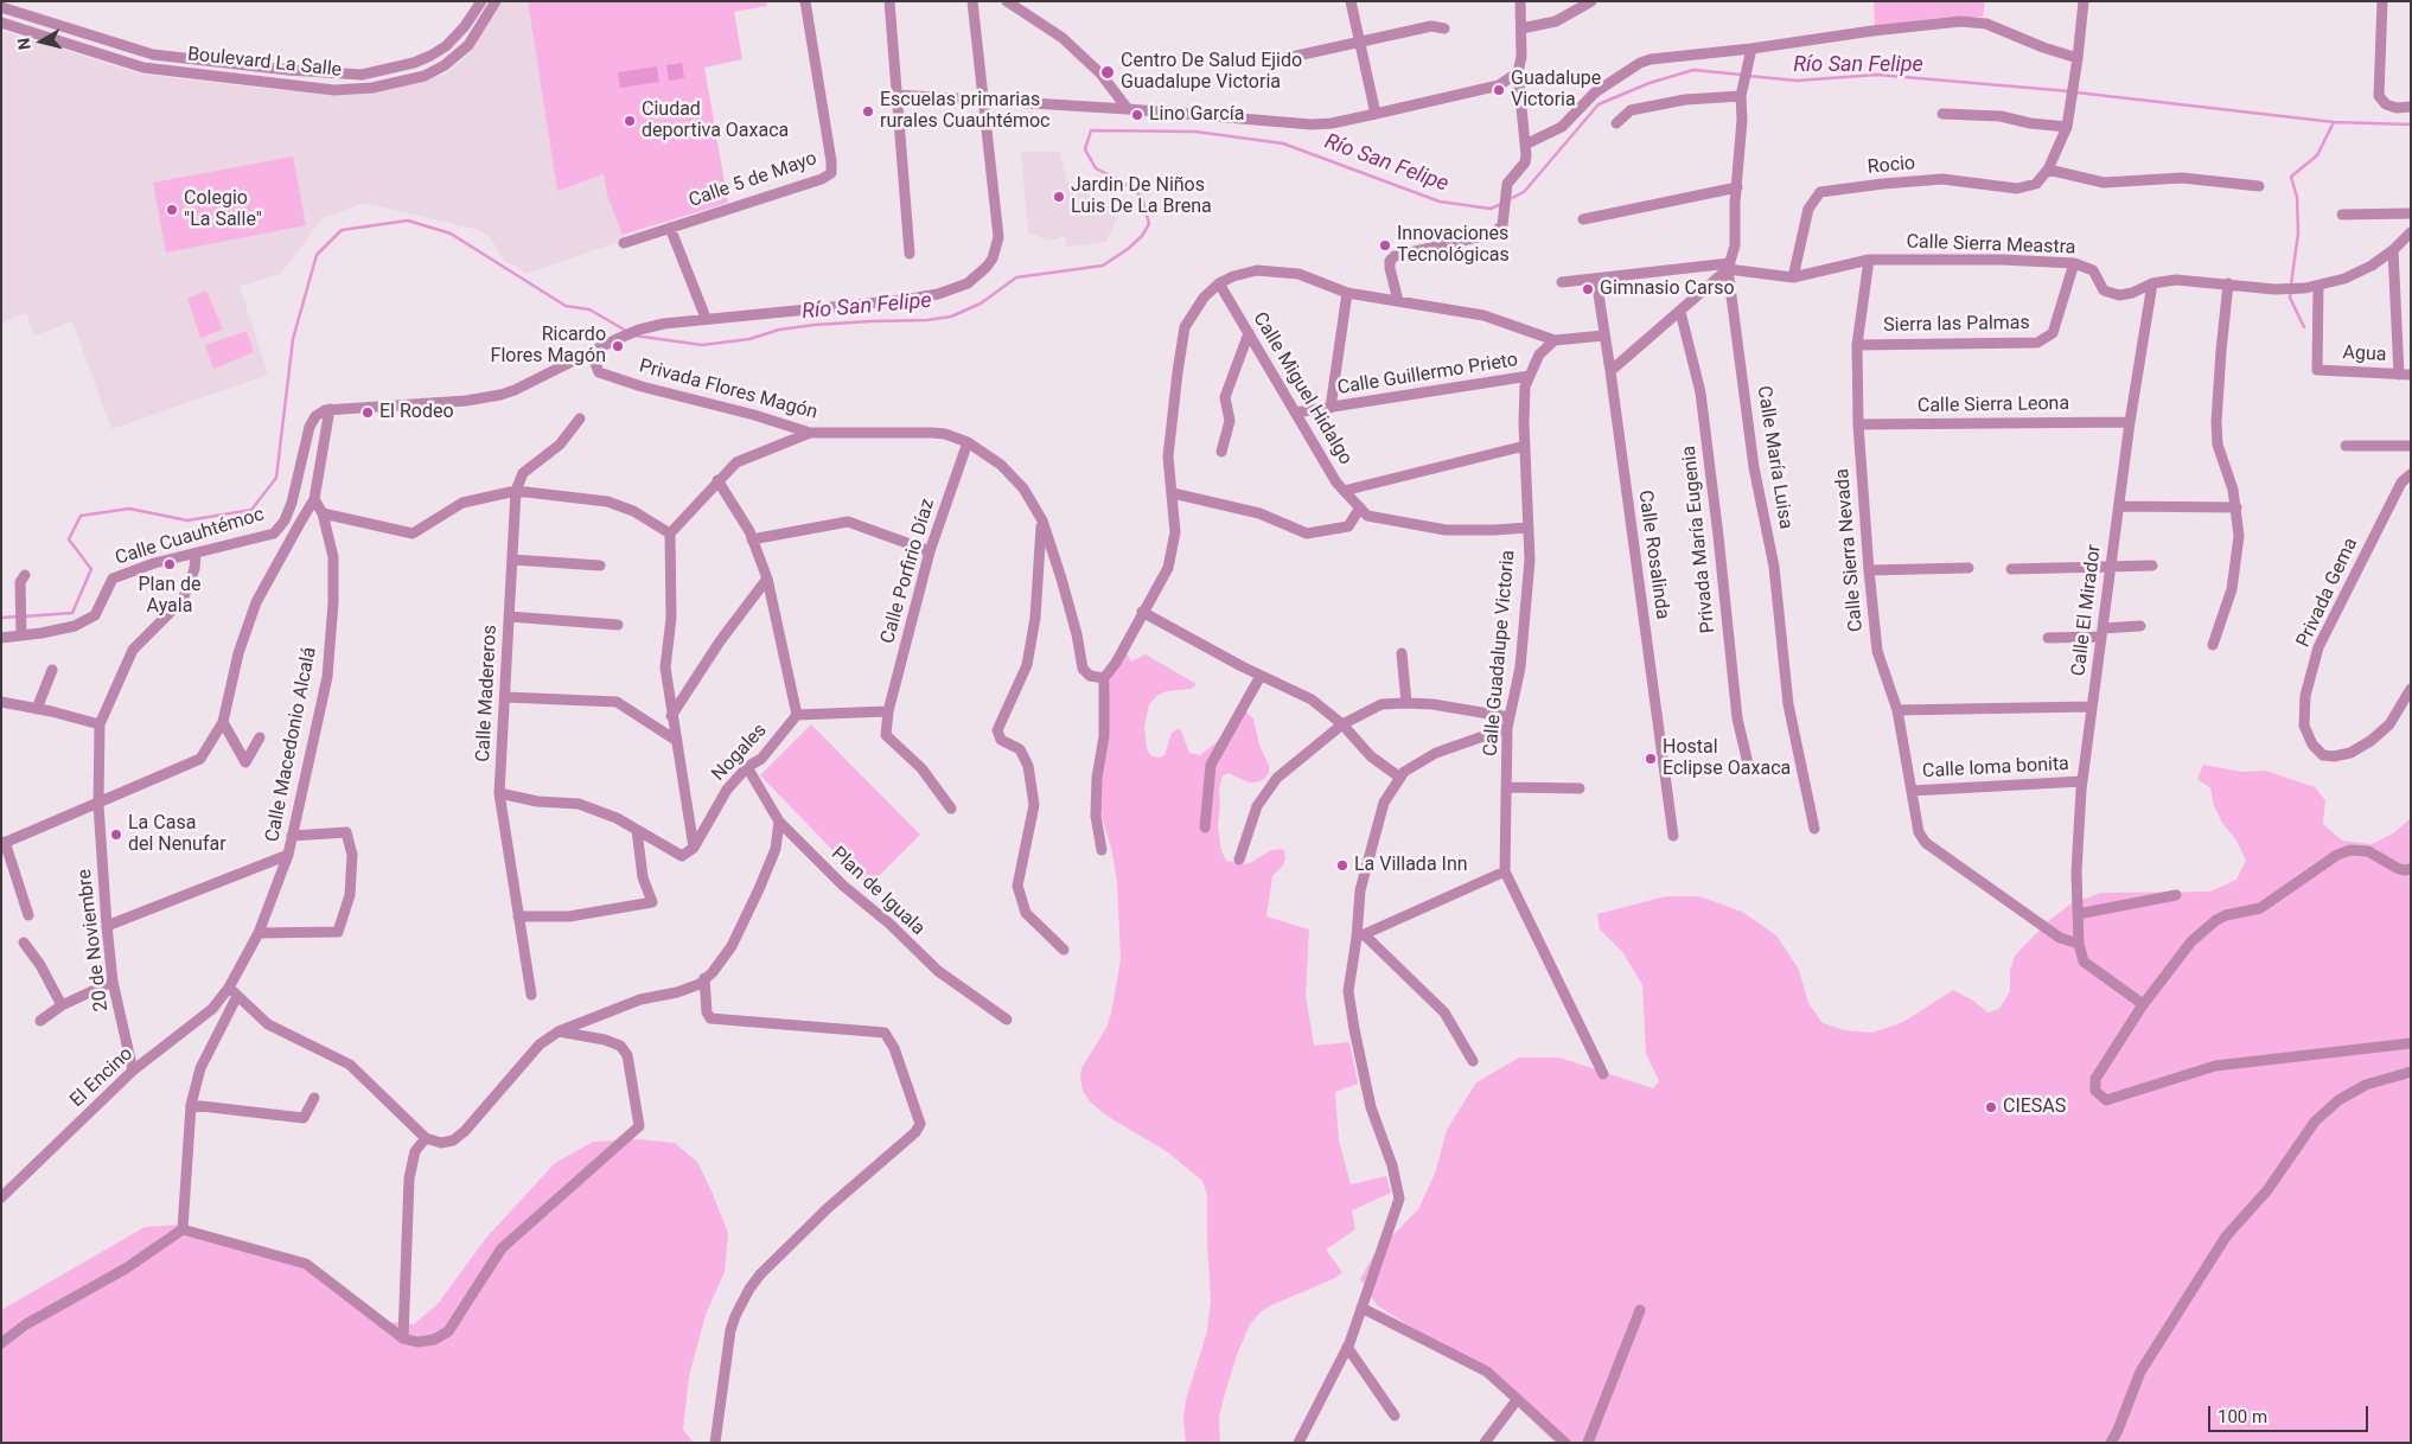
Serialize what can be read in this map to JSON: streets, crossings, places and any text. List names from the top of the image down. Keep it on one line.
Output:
{"streets":{"street":["Boulevard La Salle","Rocio","Calle 5 de Mayo","Calle Sierra Meastra","Sierra las Palmas","Agua","Calle Guillermo Prieto","Calle Miguel Hidalgo","Privada Flores Magón","Calle Sierra Leona","Calle María Luisa","Calle Cuauhtémoc","Privada María Eugenia","Calle Sierra Nevada","Calle Rosalinda","Calle Porfirio Díaz","Privada Gema","Calle El Mirador","Calle Guadalupe Victoria","Calle Madereros","Calle Macedonio Alcalá","Nogales","Calle loma bonita","Plan de Iguala","20 de Noviembre","El Encino"]},"crossings":[["Rocio","Calle Sierra Meastra"],["Calle Sierra Meastra","Sierra las Palmas"],["Calle Sierra Meastra","Agua"],["Calle Sierra Meastra","Calle María Luisa"],["Calle Sierra Meastra","Calle Sierra Nevada"],["Calle Sierra Meastra","Calle Rosalinda"],["Calle Sierra Meastra","Calle El Mirador"],["Sierra las Palmas","Calle Sierra Nevada"],["Calle Guillermo Prieto","Calle Miguel Hidalgo"],["Calle Guillermo Prieto","Calle Guadalupe Victoria"],["Calle Miguel Hidalgo","Calle Guadalupe Victoria"],["Privada Flores Magón","Calle Porfirio Díaz"],["Calle Sierra Leona","Calle Sierra Nevada"],["Calle Sierra Leona","Calle El Mirador"],["Calle Sierra Nevada","Calle El Mirador"],["Calle Sierra Nevada","Calle loma bonita"],["Calle El Mirador","Calle loma bonita"],["Calle Macedonio Alcalá","El Encino"],["Nogales","Plan de Iguala"],["20 de Noviembre","El Encino"]],"water":["Río San Felipe"],"places":["Centro De Salud Ejido Guadalupe Victoria","Guadalupe Victoria","Escuelas primarias rurales Cuauhtémoc","Lino García","Ciudad deportiva Oaxaca","Jardin De Niños Luis De La Brena","Colegio \"La Salle\"","Innovaciones Tecnológicas","Gimnasio Carso","Ricardo Flores Magón","El Rodeo","Plan de Ayala","Hostal Eclipse Oaxaca","La Casa del Nenufar","La Villada Inn","CIESAS"],"scale_bar":"100 m","north":"left"}
